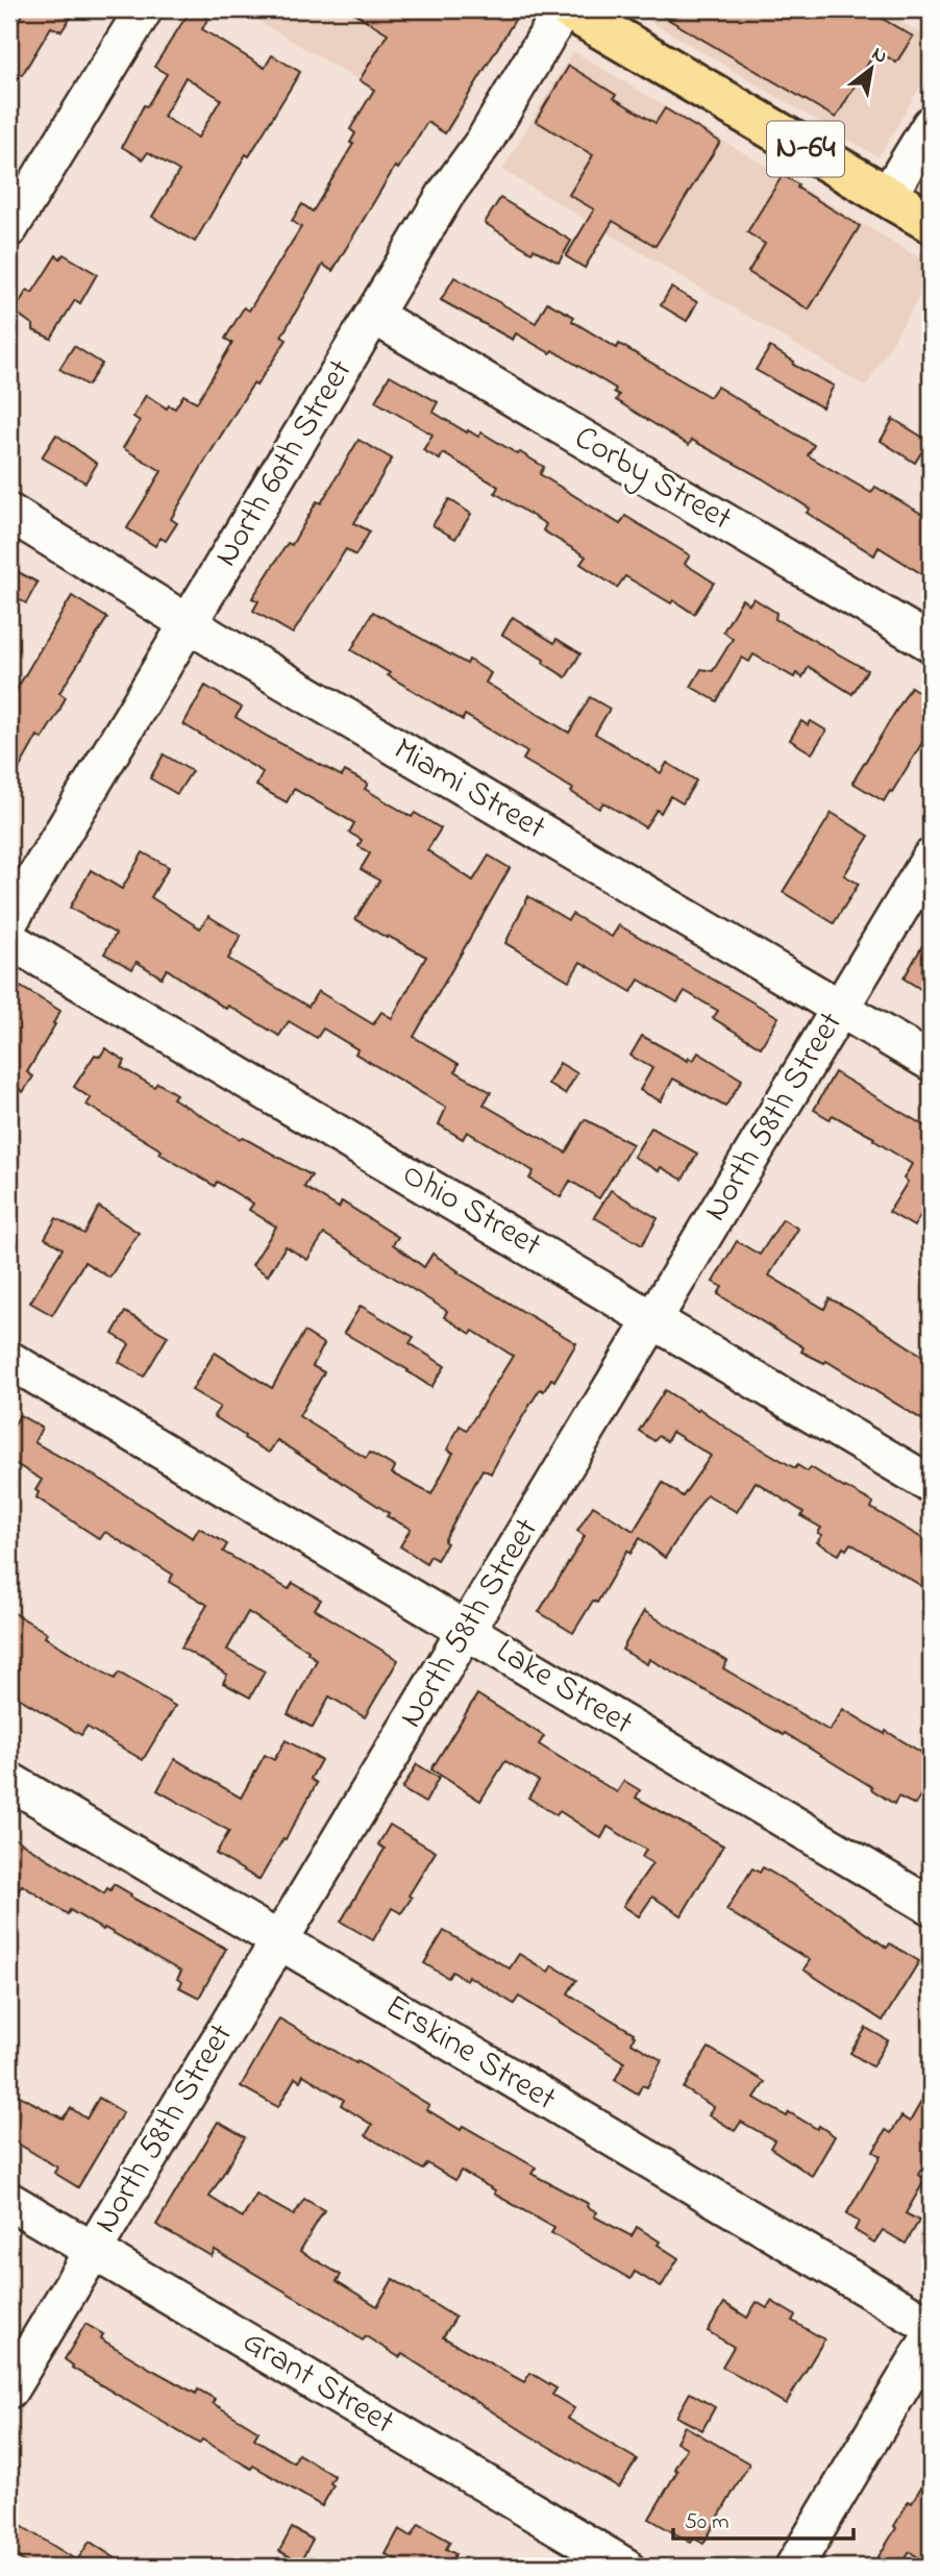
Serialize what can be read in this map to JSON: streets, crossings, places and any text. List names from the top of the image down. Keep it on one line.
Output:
{"streets":{"main road":["N-64"],"street":["North 60th Street","Corby Street","Miami Street","North 58th Street","Ohio Street","Lake Street","Erskine Street","Grant Street"]},"crossings":[["North 60th Street","Corby Street"],["North 60th Street","Miami Street"],["Miami Street","North 58th Street"],["North 58th Street","Ohio Street"],["North 58th Street","Lake Street"],["North 58th Street","Erskine Street"],["North 58th Street","Grant Street"]],"scale_bar":"50 m","north":"top right"}
